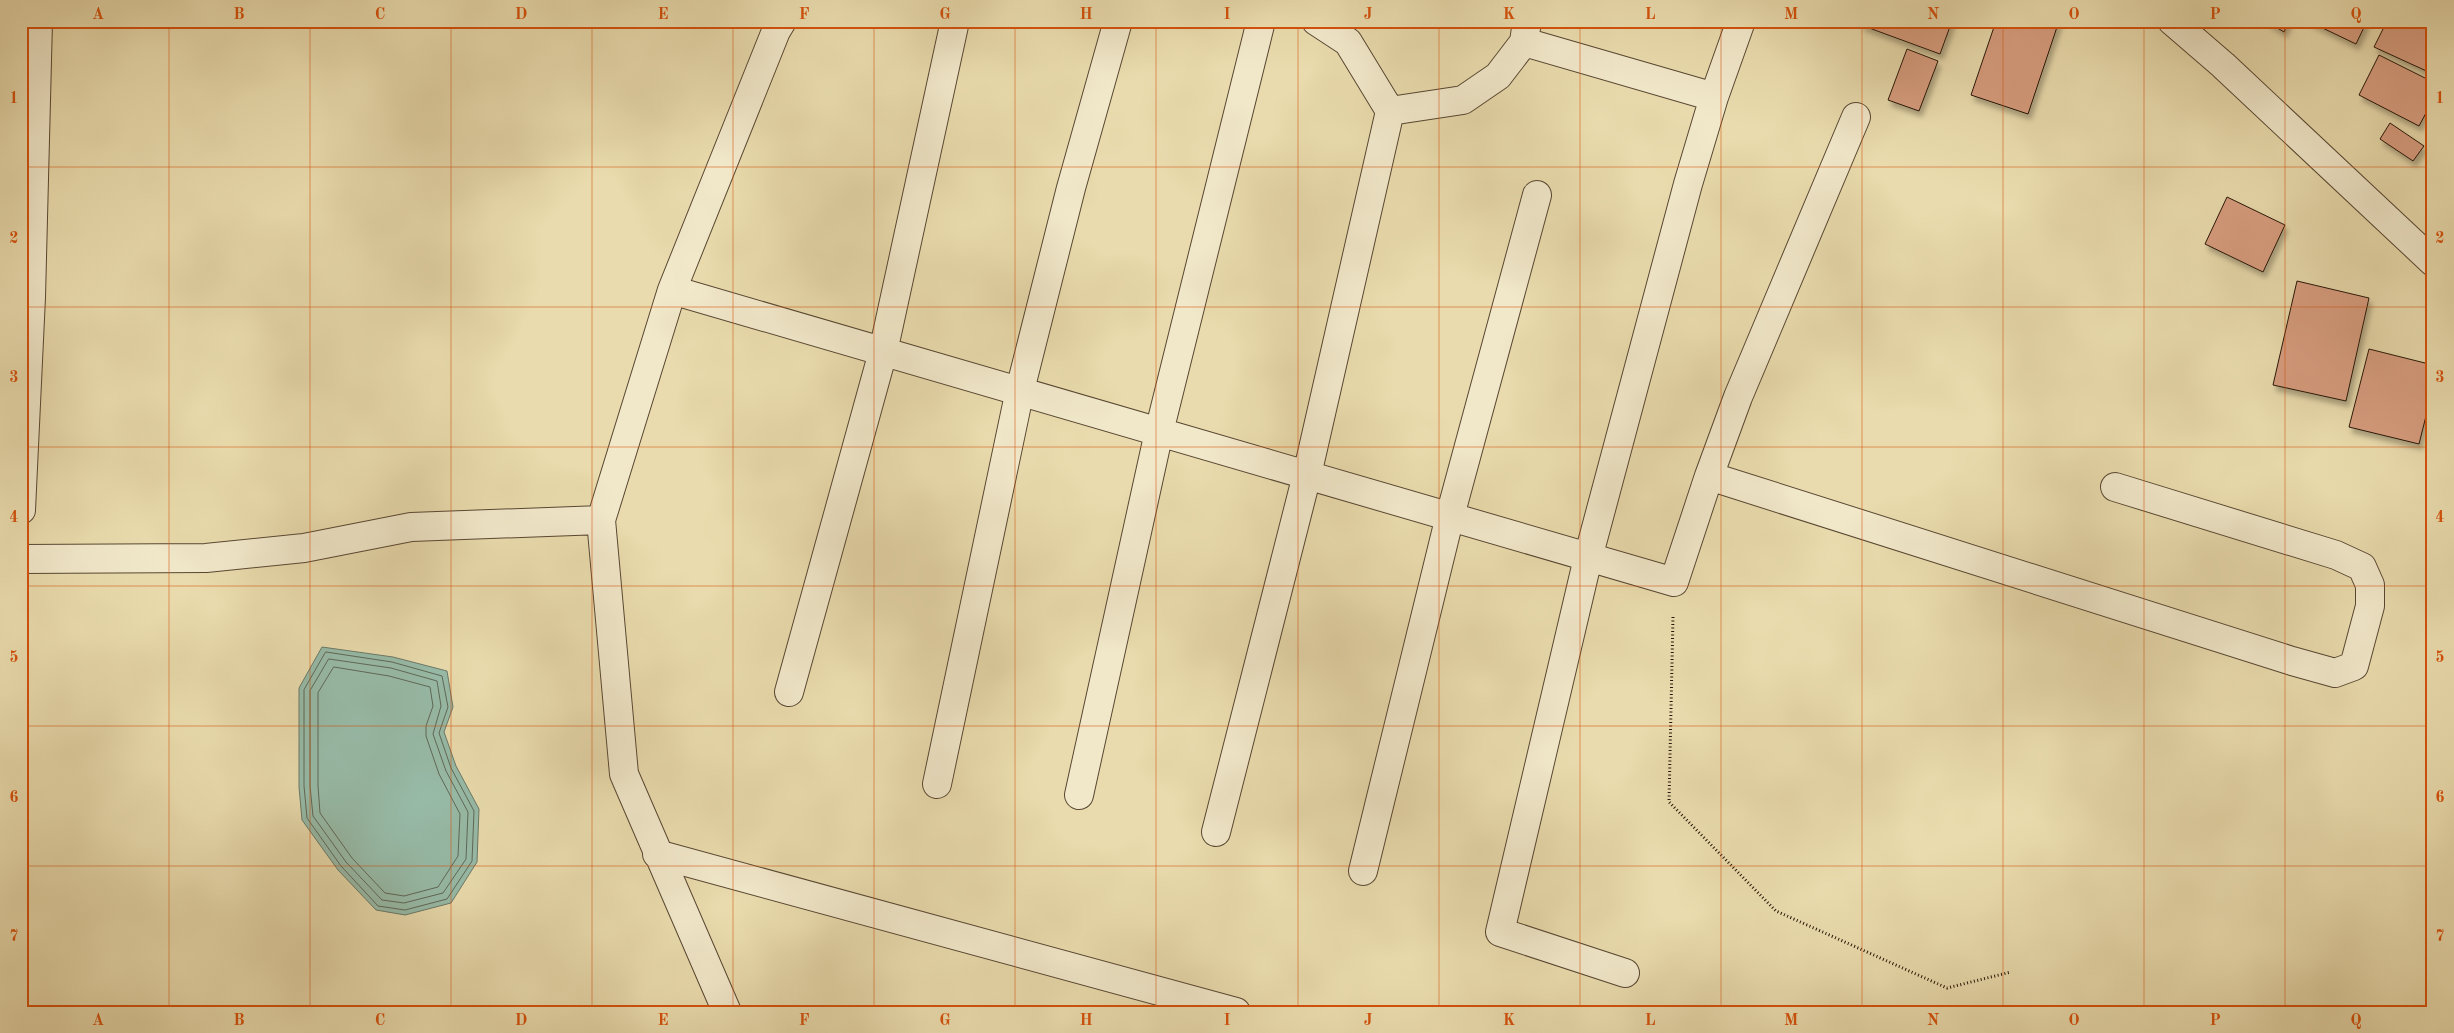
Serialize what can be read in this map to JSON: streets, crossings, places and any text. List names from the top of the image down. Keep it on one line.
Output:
{"grid":{"columns":["A","B","C","D","E","F","G","H","I","J","K","L","M","N","O","P","Q"],"rows":["1","2","3","4","5","6","7"]}}
